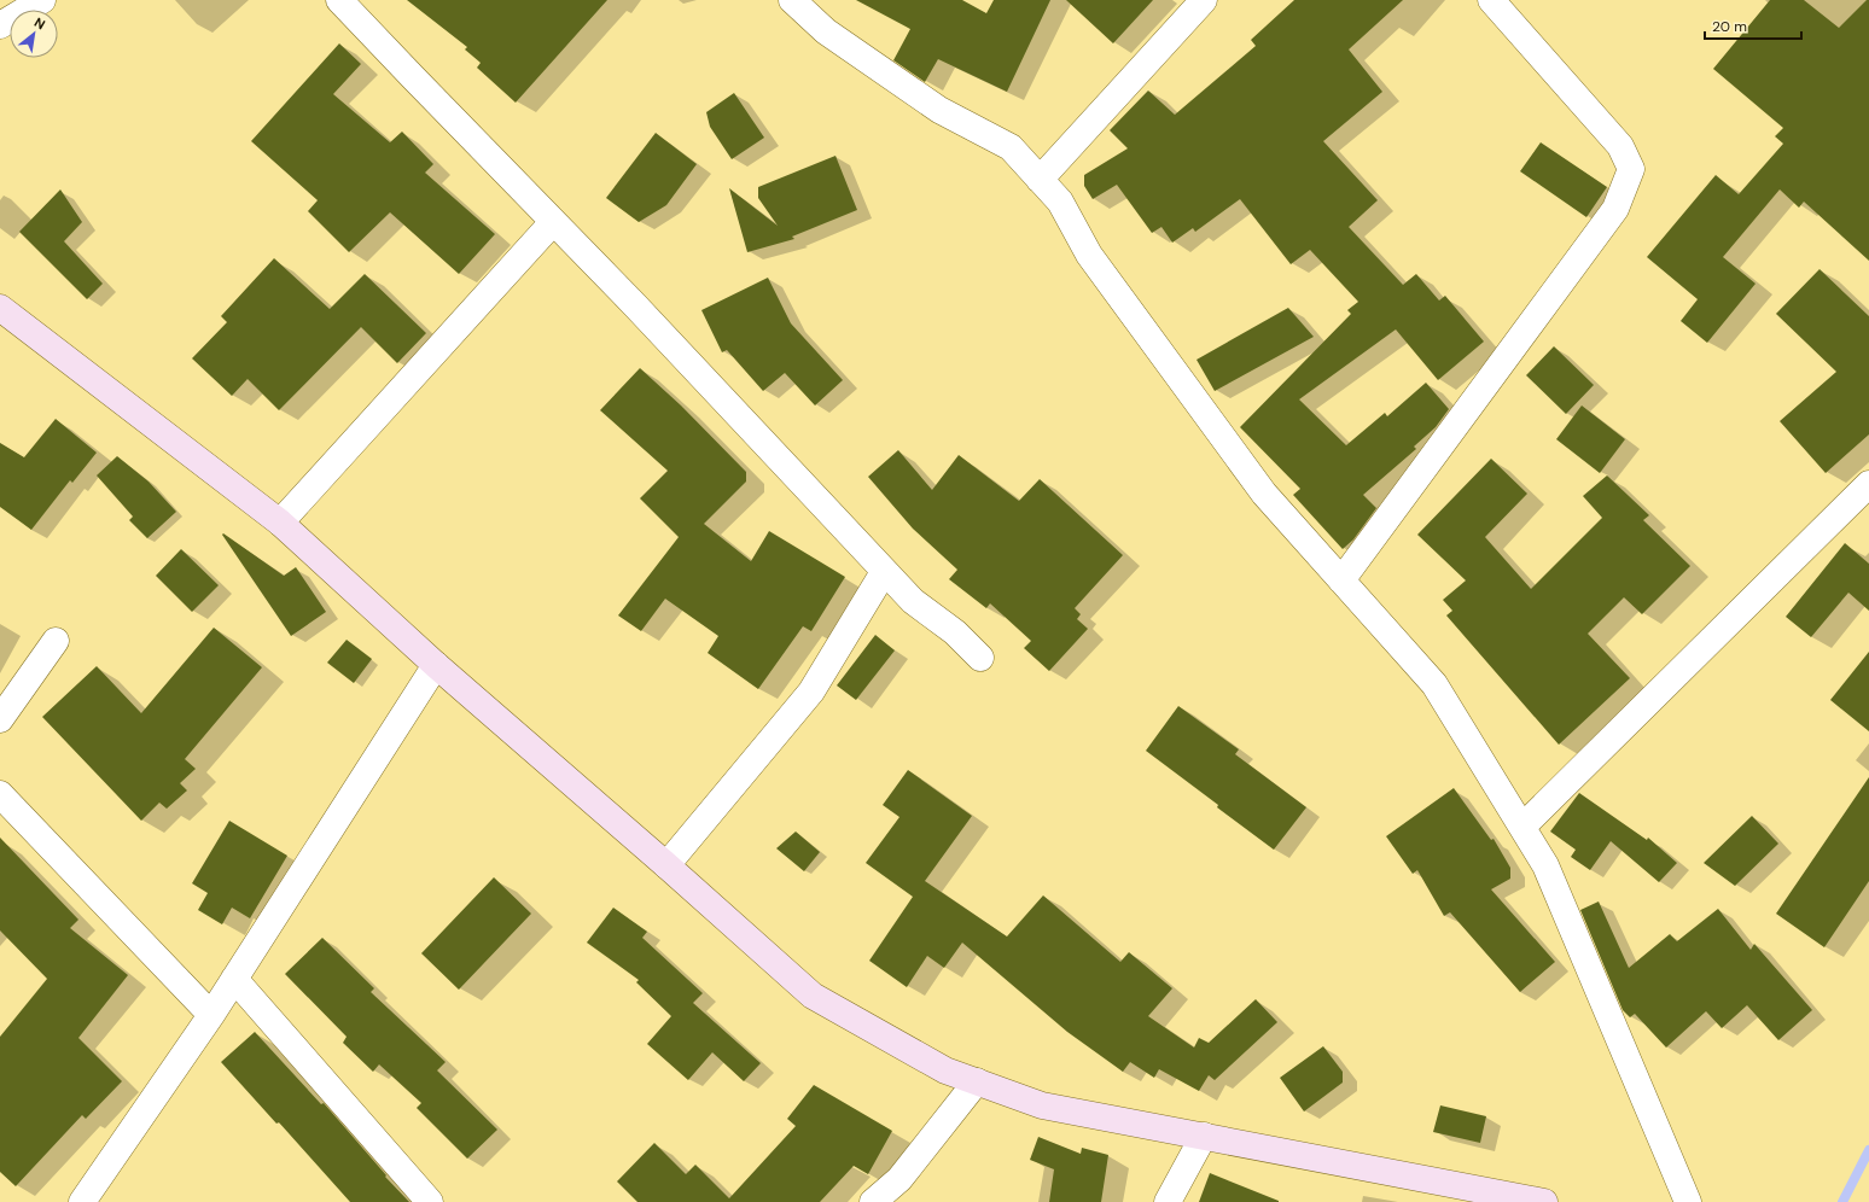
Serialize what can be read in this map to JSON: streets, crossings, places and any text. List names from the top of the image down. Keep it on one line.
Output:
{"scale_bar":"20 m","north":"top right"}
